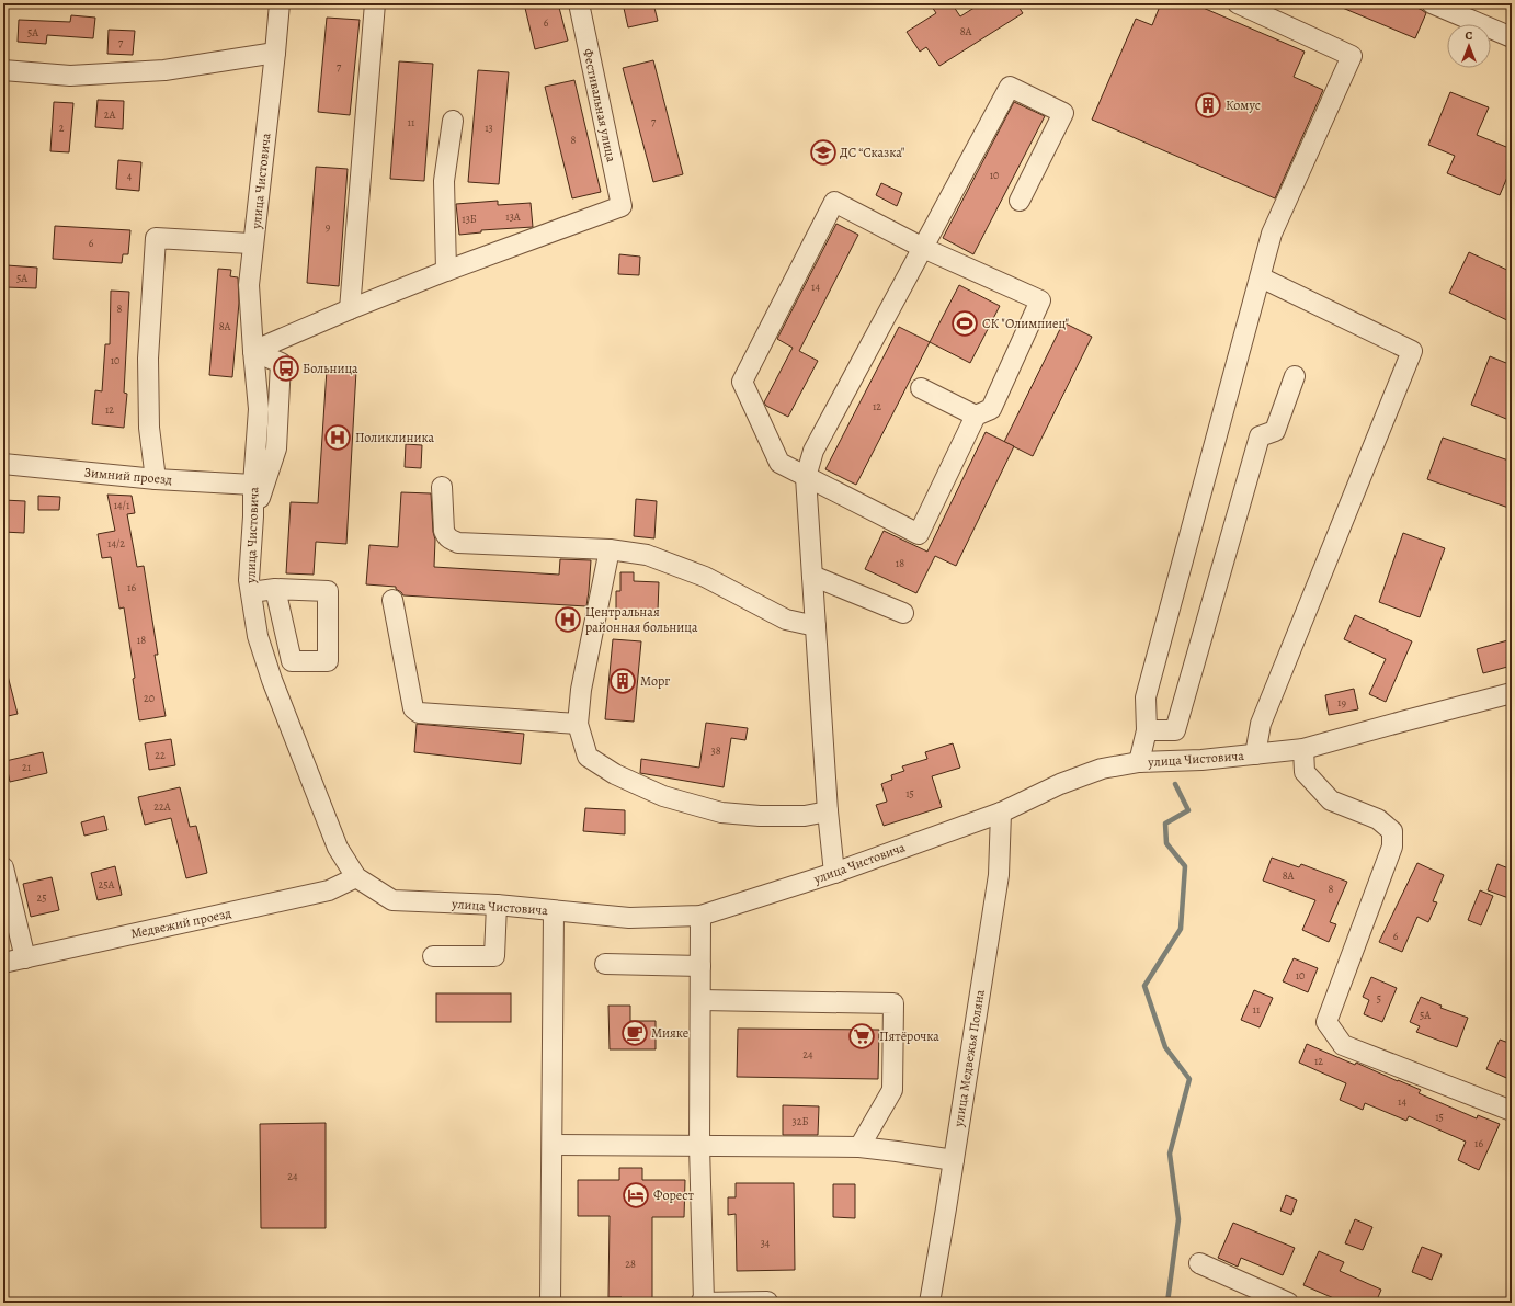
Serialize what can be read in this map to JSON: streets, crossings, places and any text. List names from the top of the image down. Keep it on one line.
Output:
{"streets":{"street":["Фестивальная улица","улица Чистовича","Зимний проезд","Медвежий проезд","улица Медвежья Поляна"]},"crossings":[["улица Чистовича","Зимний проезд"],["улица Чистовича","Медвежий проезд"],["улица Чистовича","улица Медвежья Поляна"]],"places":{"building":["Комус","Морг"],"school or university":["ДС “Сказка\""],"sports":["СК \"Олимпиец\""],"bus stop":["Больница"],"hospital":["Поликлиника","Центральная районная больница"],"cafe":["Мияке"],"supermarket":["Пятёрочка"],"hotel":["Форест"]},"house_numbers":["6","8А","5А","7","7","2А","7","11","2","13","8","10","4","13А","13Б","9","6","5А","14","8","8А","10","12","12","14/1","14/2","18","16","18","20","19","38","22","21","15","22А","8А","25А","8","25","6","10","5","11","5А","24","12","14","15","32Б","16","24","34","28"],"north":"top"}
